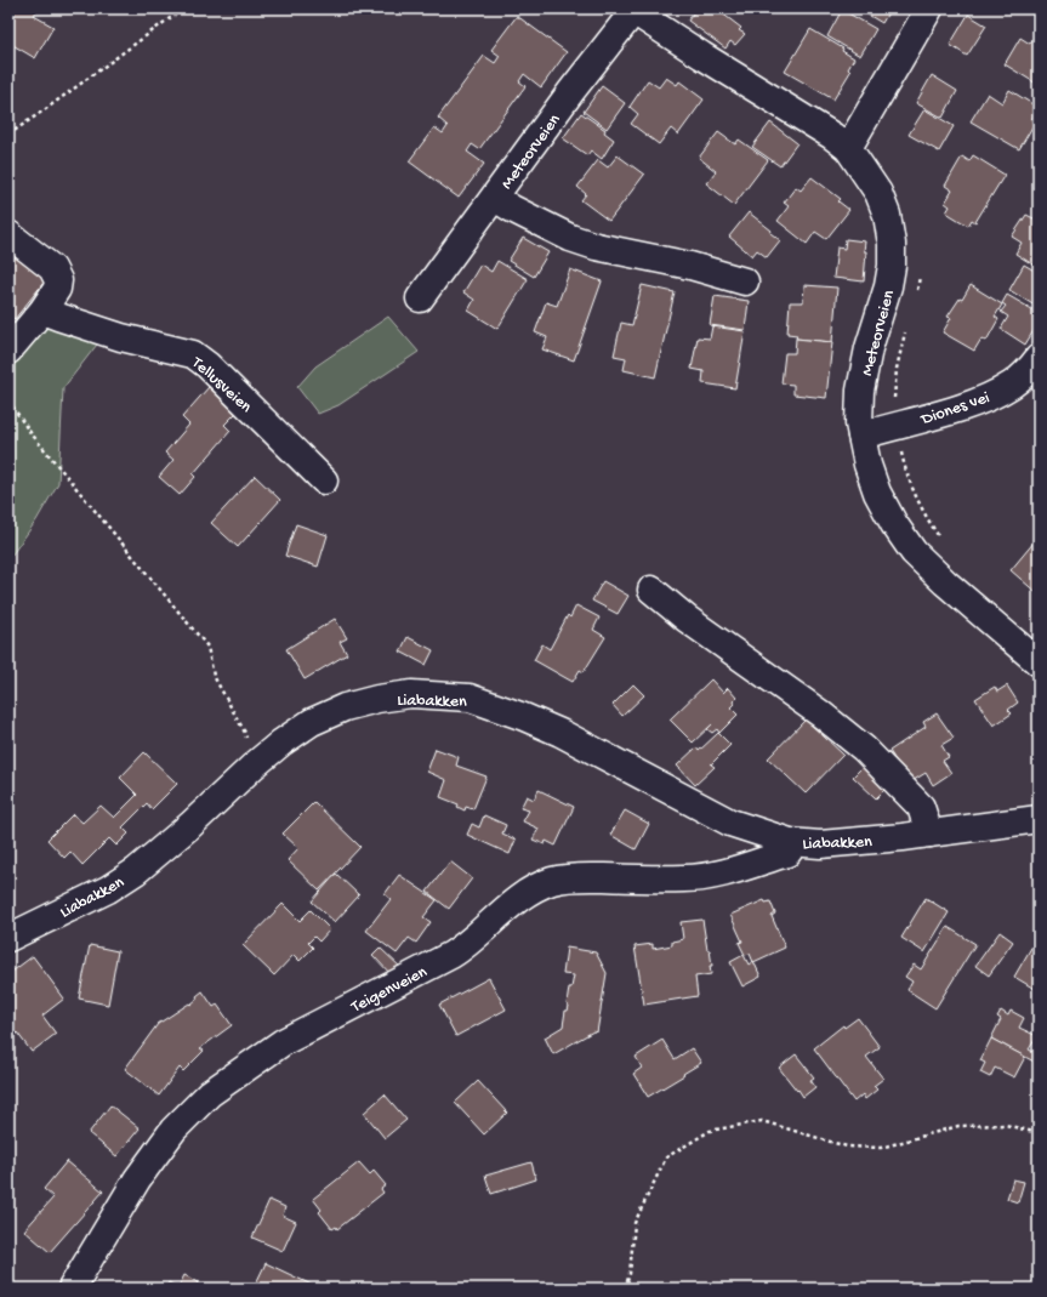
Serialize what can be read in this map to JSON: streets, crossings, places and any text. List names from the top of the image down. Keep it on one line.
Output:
{"streets":{"street":["Meteorveien","Tellusveien","Diones vei","Liabakken","Teigenveien"]},"crossings":[["Meteorveien","Diones vei"],["Liabakken","Teigenveien"]]}
